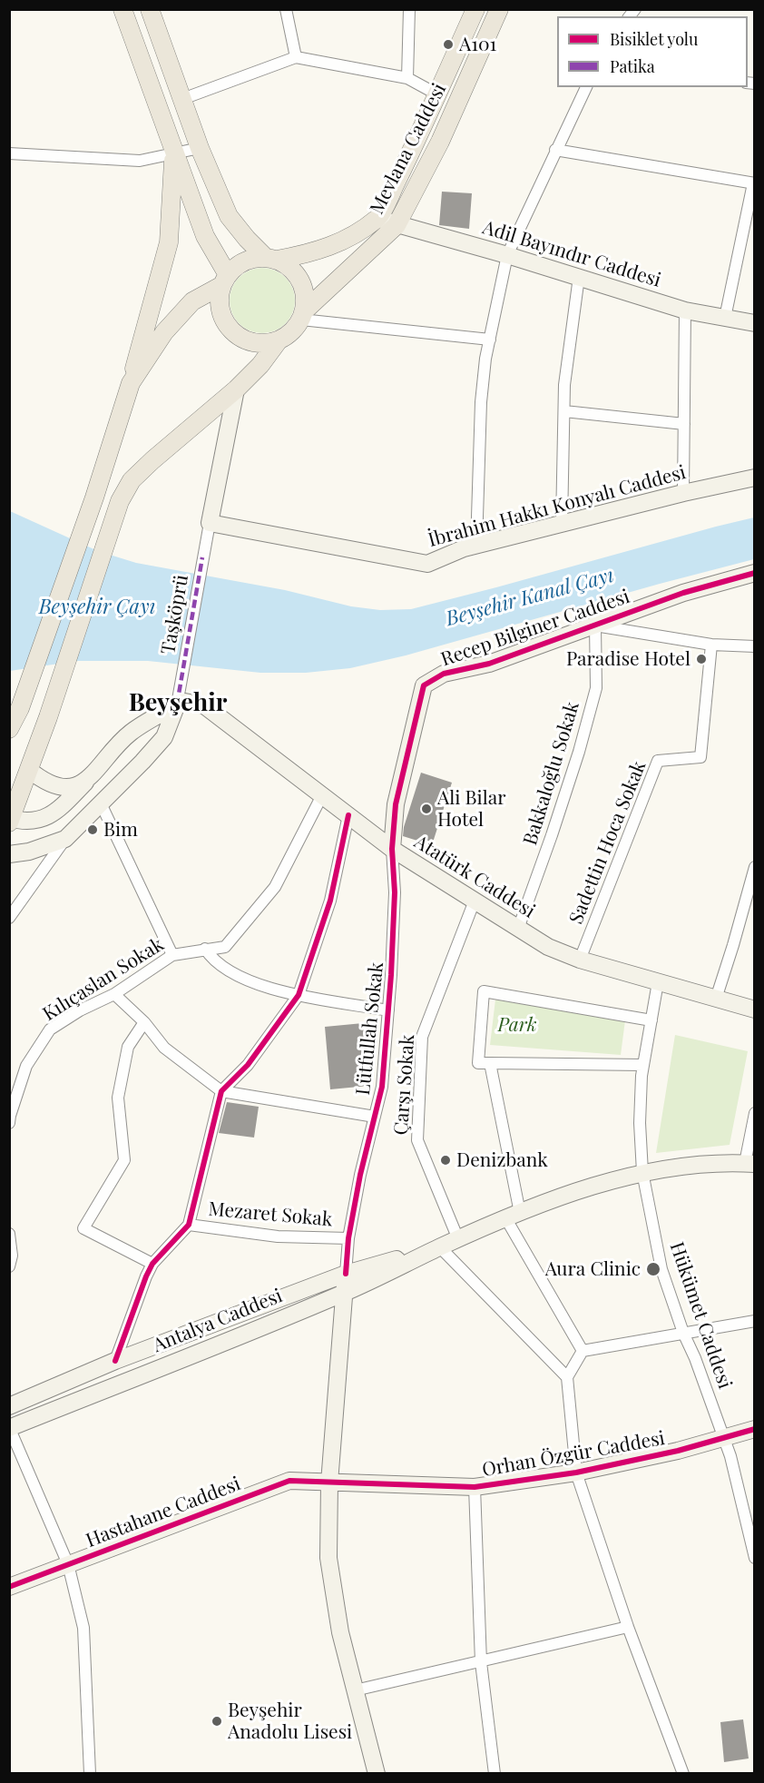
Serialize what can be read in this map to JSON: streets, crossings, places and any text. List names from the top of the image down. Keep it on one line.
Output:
{"streets":{"main road":["Mevlana Caddesi","Adil Bayındır Caddesi","İbrahim Hakkı Konyalı Caddesi","Recep Bilginer Caddesi","Atatürk Caddesi","Antalya Caddesi","Orhan Özgür Caddesi","Hastahane Caddesi"],"street":["Taşköprü","Bakkaloğlu Sokak","Sadettin Hoca Sokak","Kılıçaslan Sokak","Lütfullah Sokak","Çarşı Sokak","Mezaret Sokak","Hükümet Caddesi"]},"crossings":[["Mevlana Caddesi","Adil Bayındır Caddesi"],["İbrahim Hakkı Konyalı Caddesi","Taşköprü"],["Taşköprü","Atatürk Caddesi"],["Recep Bilginer Caddesi","Bakkaloğlu Sokak"],["Recep Bilginer Caddesi","Atatürk Caddesi"],["Recep Bilginer Caddesi","Lütfullah Sokak"],["Bakkaloğlu Sokak","Atatürk Caddesi"],["Sadettin Hoca Sokak","Atatürk Caddesi"],["Atatürk Caddesi","Kılıçaslan Sokak"],["Atatürk Caddesi","Lütfullah Sokak"],["Atatürk Caddesi","Çarşı Sokak"],["Atatürk Caddesi","Hükümet Caddesi"],["Lütfullah Sokak","Mezaret Sokak"],["Lütfullah Sokak","Antalya Caddesi"],["Çarşı Sokak","Antalya Caddesi"],["Hükümet Caddesi","Antalya Caddesi"],["Hükümet Caddesi","Orhan Özgür Caddesi"],["Orhan Özgür Caddesi","Hastahane Caddesi"]],"districts":["Beyşehir"],"water":["Beyşehir Kanal Çayı","Beyşehir Çayı"],"parks":["Park"],"places":["A101","Paradise Hotel","Ali Bilar Hotel","Bim","Denizbank","Aura Clinic","Beyşehir Anadolu Lisesi"],"legend":["Bisiklet yolu","Patika"]}
